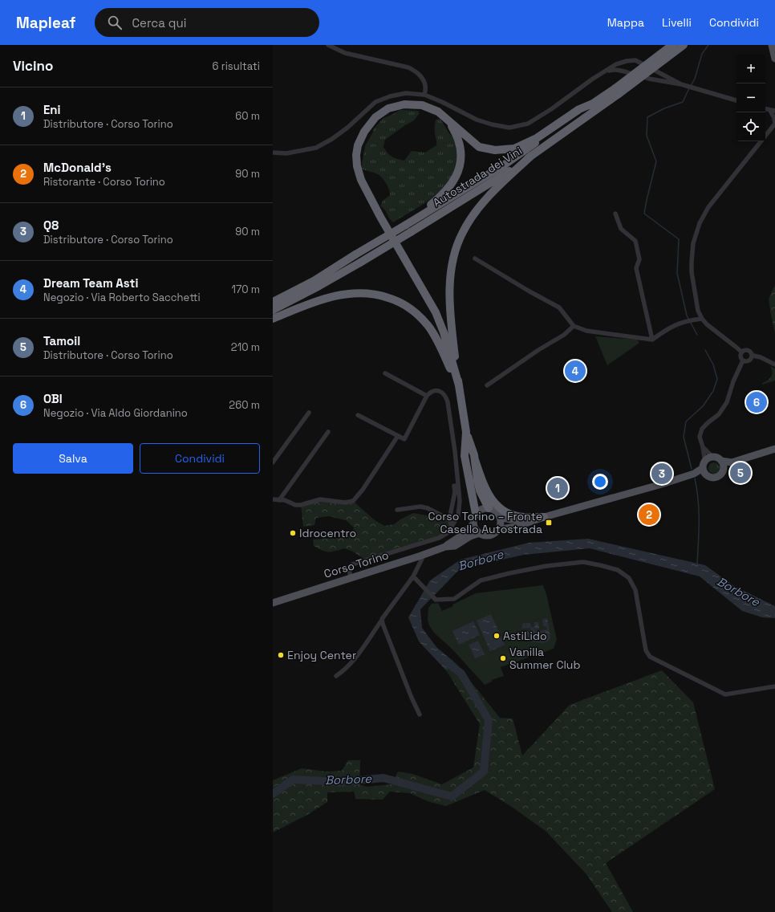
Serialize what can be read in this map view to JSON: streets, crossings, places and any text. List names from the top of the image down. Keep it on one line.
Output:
{"streets":{"highway":["Autostrada dei Vini"],"main road":["Corso Torino"]},"water":["Borbore"],"places":{"transit":["Corso Torino – Fronte Casello Autostrada"],"other":["Idrocentro","AstiLido","Enjoy Center","Vanilla Summer Club"]},"page":{"header":"Mapleaf","search":"Cerca qui","nav":["Mappa","Livelli","Condividi"],"heading":["Vicino","6 risultati"],"map_buttons":["+","−"],"list":[{"mark":"1","name":"Eni","note":"Distributore · Corso Torino","value":"60 m"},{"mark":"2","name":"McDonald's","note":"Ristorante · Corso Torino","value":"90 m"},{"mark":"3","name":"Q8","note":"Distributore · Corso Torino","value":"90 m"},{"mark":"4","name":"Dream Team Asti","note":"Negozio · Via Roberto Sacchetti","value":"170 m"},{"mark":"5","name":"Tamoil","note":"Distributore · Corso Torino","value":"210 m"},{"mark":"6","name":"OBI","note":"Negozio · Via Aldo Giordanino","value":"260 m"}],"pins":["4","6","5","3","1","2"],"buttons":["Salva","Condividi"]}}
